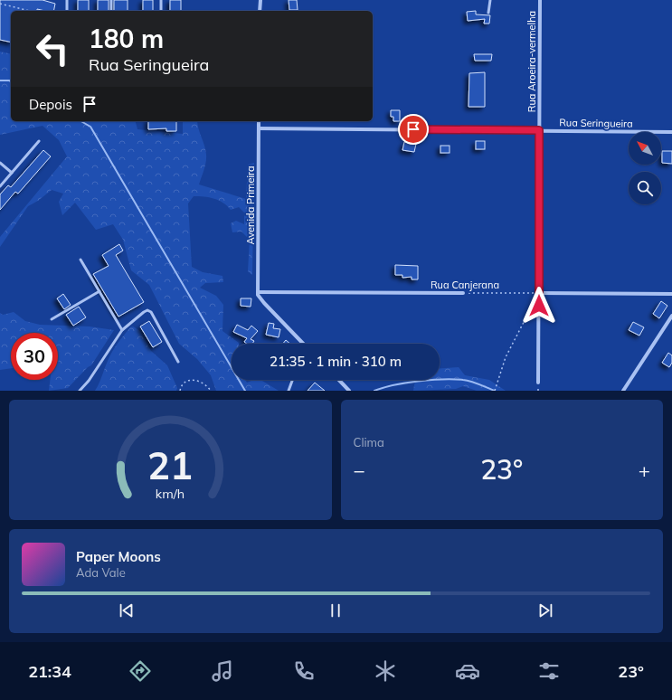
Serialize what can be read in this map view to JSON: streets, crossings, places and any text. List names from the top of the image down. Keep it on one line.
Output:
{"streets":{"street":["Rua Aroeira-vermelha","Rua Seringueira","Avenida Primeira","Rua Canjerana"]},"crossings":[["Rua Aroeira-vermelha","Rua Seringueira"],["Rua Aroeira-vermelha","Rua Canjerana"],["Rua Seringueira","Avenida Primeira"],["Avenida Primeira","Rua Canjerana"]],"north":"top left","page":{"turn":["180 m","Rua Seringueira"],"then":"Depois","limit":"30","trip":"21:35 · 1 min · 310 m","tile":"Clima","heat":["−","23°","+"],"song":["Paper Moons","Ada Vale"],"tabs":["21:34","23°"],"gauge":["21","km/h"]}}
